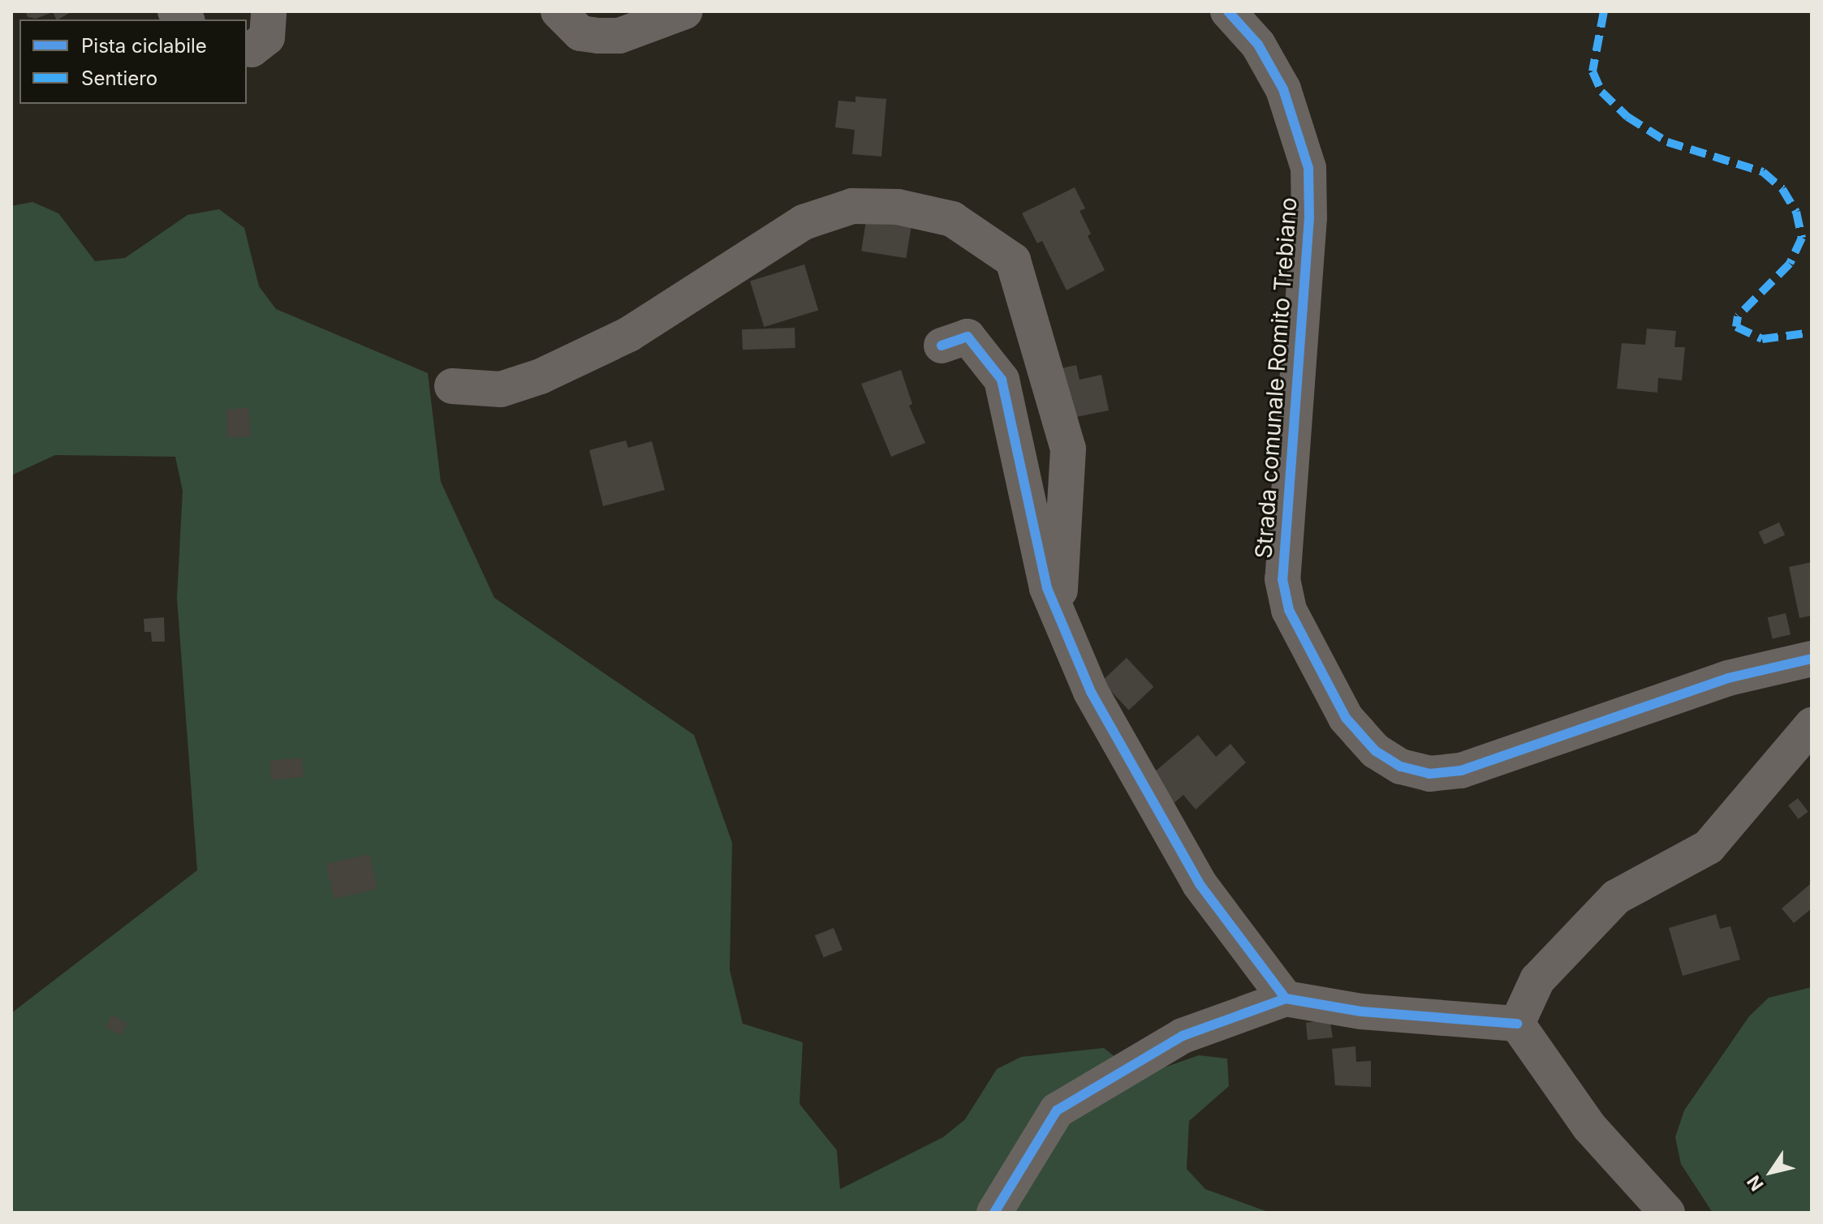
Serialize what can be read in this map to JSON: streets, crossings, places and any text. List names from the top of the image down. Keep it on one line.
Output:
{"streets":{"street":["Strada comunale Romito Trebiano"]},"legend":["Pista ciclabile","Sentiero"],"north":"bottom left"}
